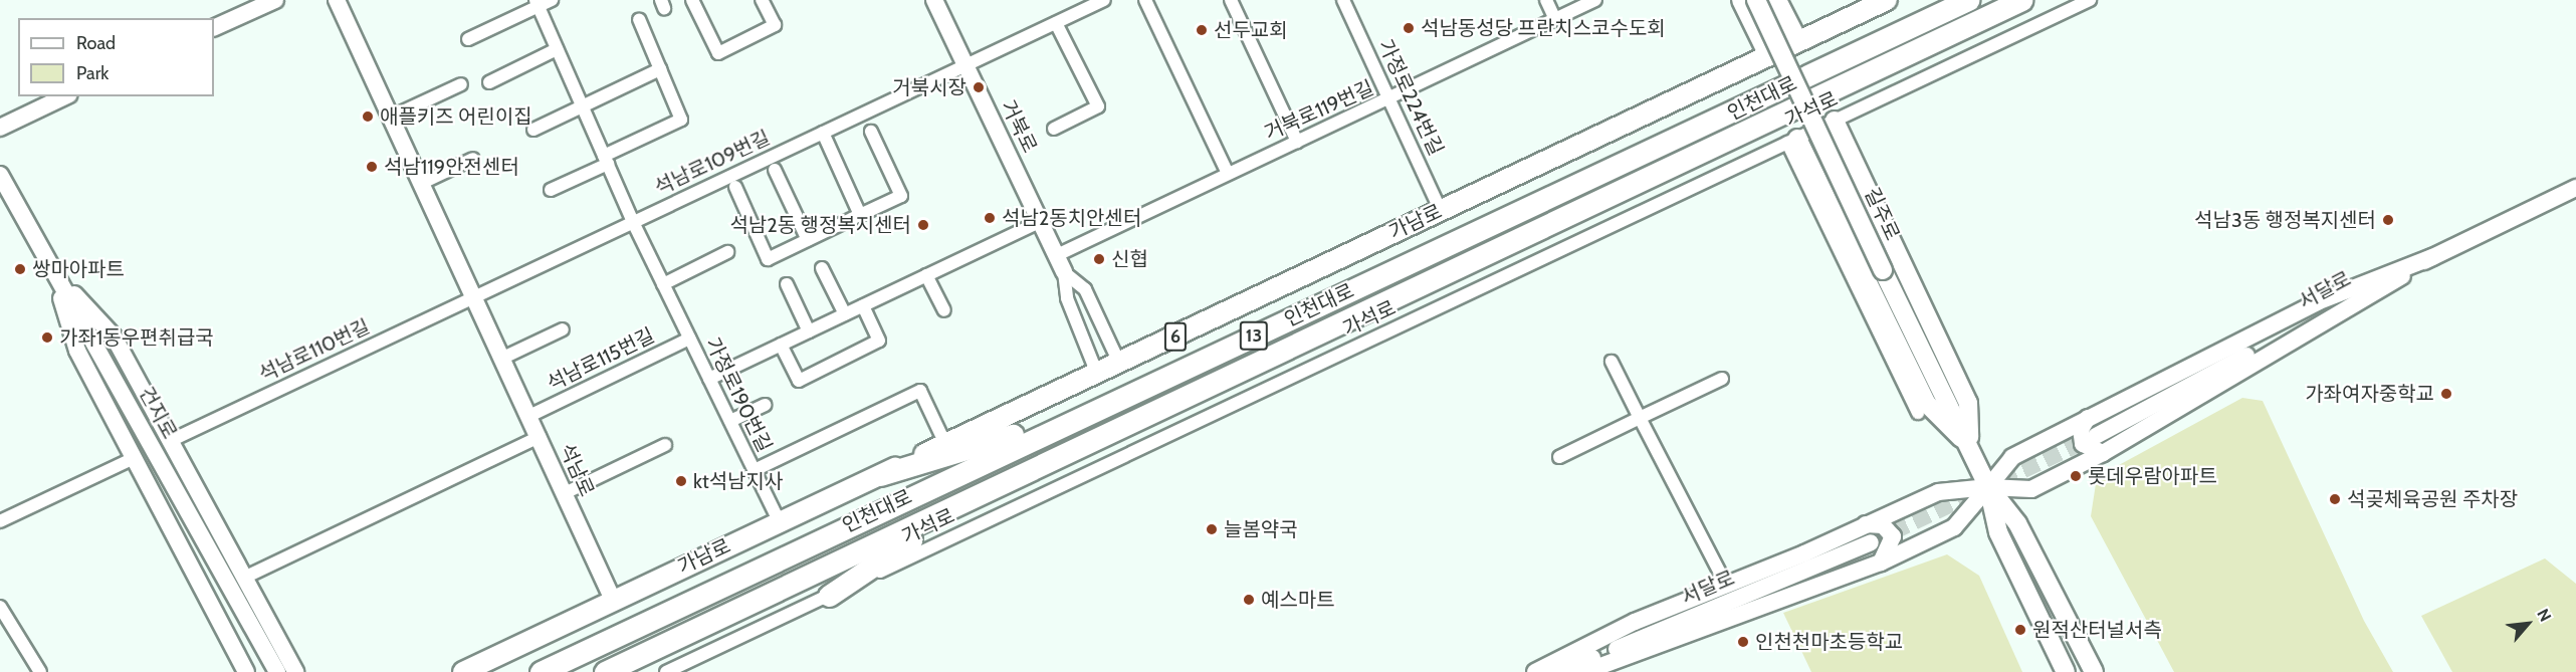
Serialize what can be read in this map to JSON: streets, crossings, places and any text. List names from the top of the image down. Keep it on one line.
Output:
{"streets":{"highway":["인천대로","13"],"main road":["길주로","가남로","6"],"street":["가정로224번길","가석로","거북로119번길","거북로","석남로109번길","서달로","석남로110번길","석남로115번길","가정로190번길","건지로","석남로"]},"crossings":[["가정로224번길","거북로119번길"],["가정로224번길","가남로"],["가석로","길주로"],["거북로119번길","거북로"],["거북로","석남로109번길"],["석남로109번길","석남로110번길"],["석남로109번길","가정로190번길"],["석남로109번길","석남로"],["가남로","가정로190번길"],["가남로","석남로"],["석남로110번길","석남로"],["석남로115번길","가정로190번길"],["석남로115번길","석남로"]],"places":["석남동성당 프란치스코수도회","선두교회","거북시장","애플키즈 어린이집","석남119안전센터","석남2동치안센터","석남3동 행정복지센터","석남2동 행정복지센터","신협","쌍마아파트","가좌1동우편취급국","가좌여자중학교","롯데우람아파트","kt석남지사","석곶체육공원 주차장","늘봄약국","예스마트","원적산터널서측","인천천마초등학교"],"legend":["Road","Park"],"north":"top right"}
